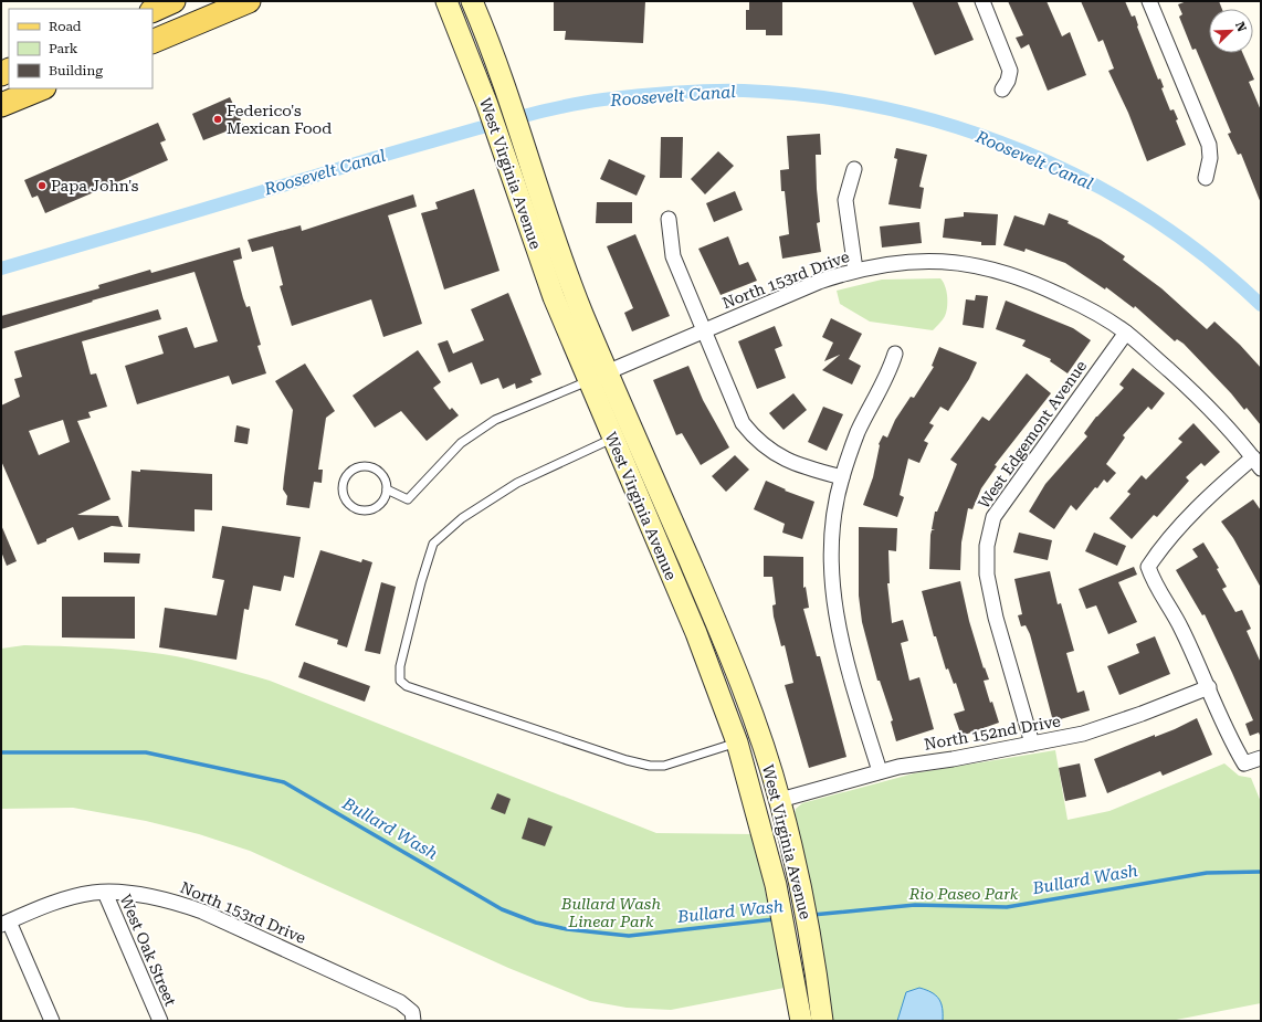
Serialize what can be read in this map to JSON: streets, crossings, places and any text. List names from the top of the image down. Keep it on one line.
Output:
{"streets":{"main road":["West Virginia Avenue"],"street":["North 153rd Drive","West Edgemont Avenue","North 152nd Drive","West Oak Street"]},"crossings":[["West Virginia Avenue","North 153rd Drive"],["West Virginia Avenue","North 152nd Drive"],["North 153rd Drive","West Edgemont Avenue"],["North 153rd Drive","West Oak Street"],["West Edgemont Avenue","North 152nd Drive"]],"water":["Roosevelt Canal","Bullard Wash"],"parks":["Rio Paseo Park","Bullard Wash Linear Park"],"places":["Federico's Mexican Food","Papa John's"],"legend":["Road","Park","Building"],"north":"top right"}
